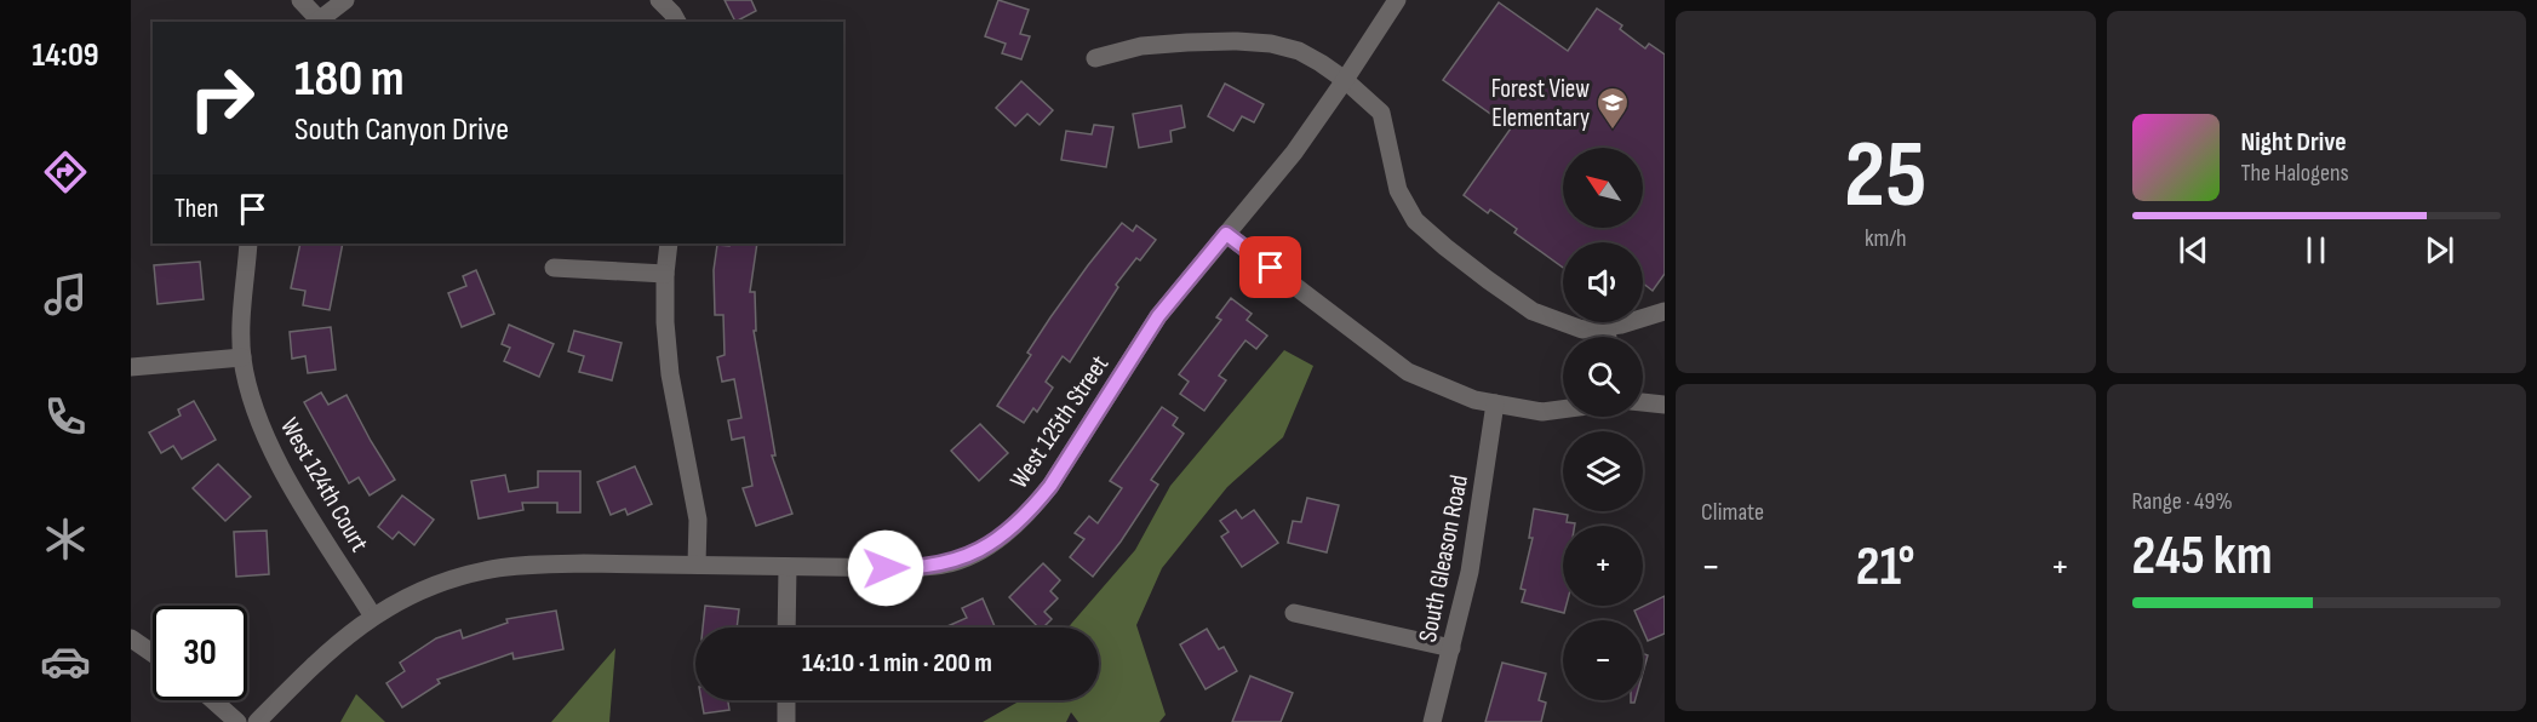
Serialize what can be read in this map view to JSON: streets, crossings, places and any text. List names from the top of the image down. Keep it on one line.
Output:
{"streets":{"street":["West 125th Street","West 124th Court","South Gleason Road"]},"crossings":[["West 125th Street","West 124th Court"]],"places":{"school or university":["Forest View Elementary"]},"north":"top left","page":{"tabs":"14:09","tile":[["25","km/h"],"Climate",["Range · 49%","245 km"]],"turn":["180 m","South Canyon Drive"],"song":["Night Drive","The Halogens"],"map_buttons":["+","−"],"then":"Then","heat":["−","21°","+"],"limit":"30","trip":"14:10 · 1 min · 200 m"}}
